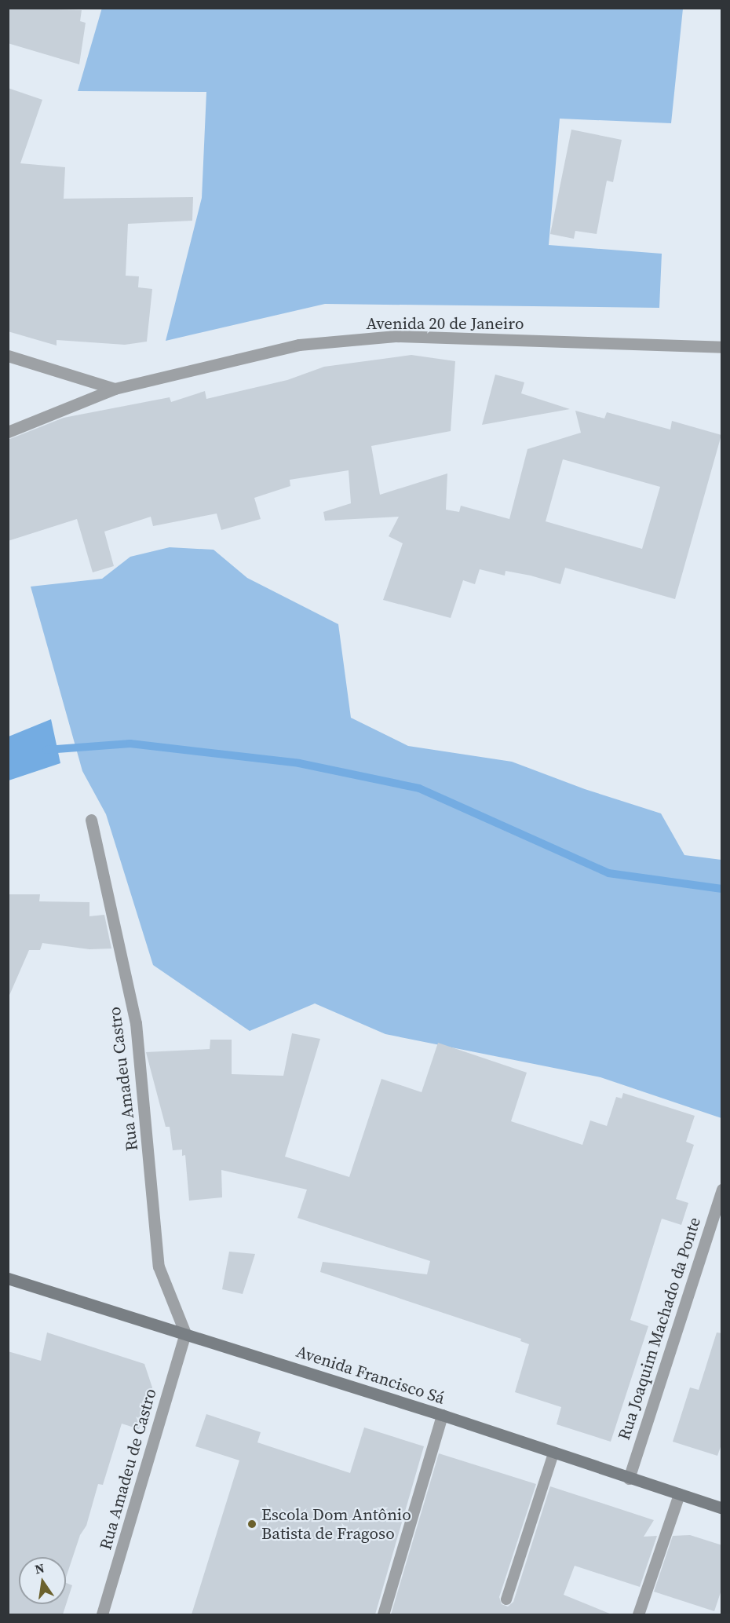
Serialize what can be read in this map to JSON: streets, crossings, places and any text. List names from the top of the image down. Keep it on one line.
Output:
{"streets":{"main road":["Avenida Francisco Sá"],"street":["Avenida 20 de Janeiro","Rua Amadeu Castro","Rua Joaquim Machado da Ponte","Rua Amadeu de Castro"]},"crossings":[["Rua Amadeu Castro","Avenida Francisco Sá"],["Rua Amadeu Castro","Rua Amadeu de Castro"],["Rua Joaquim Machado da Ponte","Avenida Francisco Sá"],["Avenida Francisco Sá","Rua Amadeu de Castro"]],"places":["Escola Dom Antônio Batista de Fragoso"],"north":"top"}
